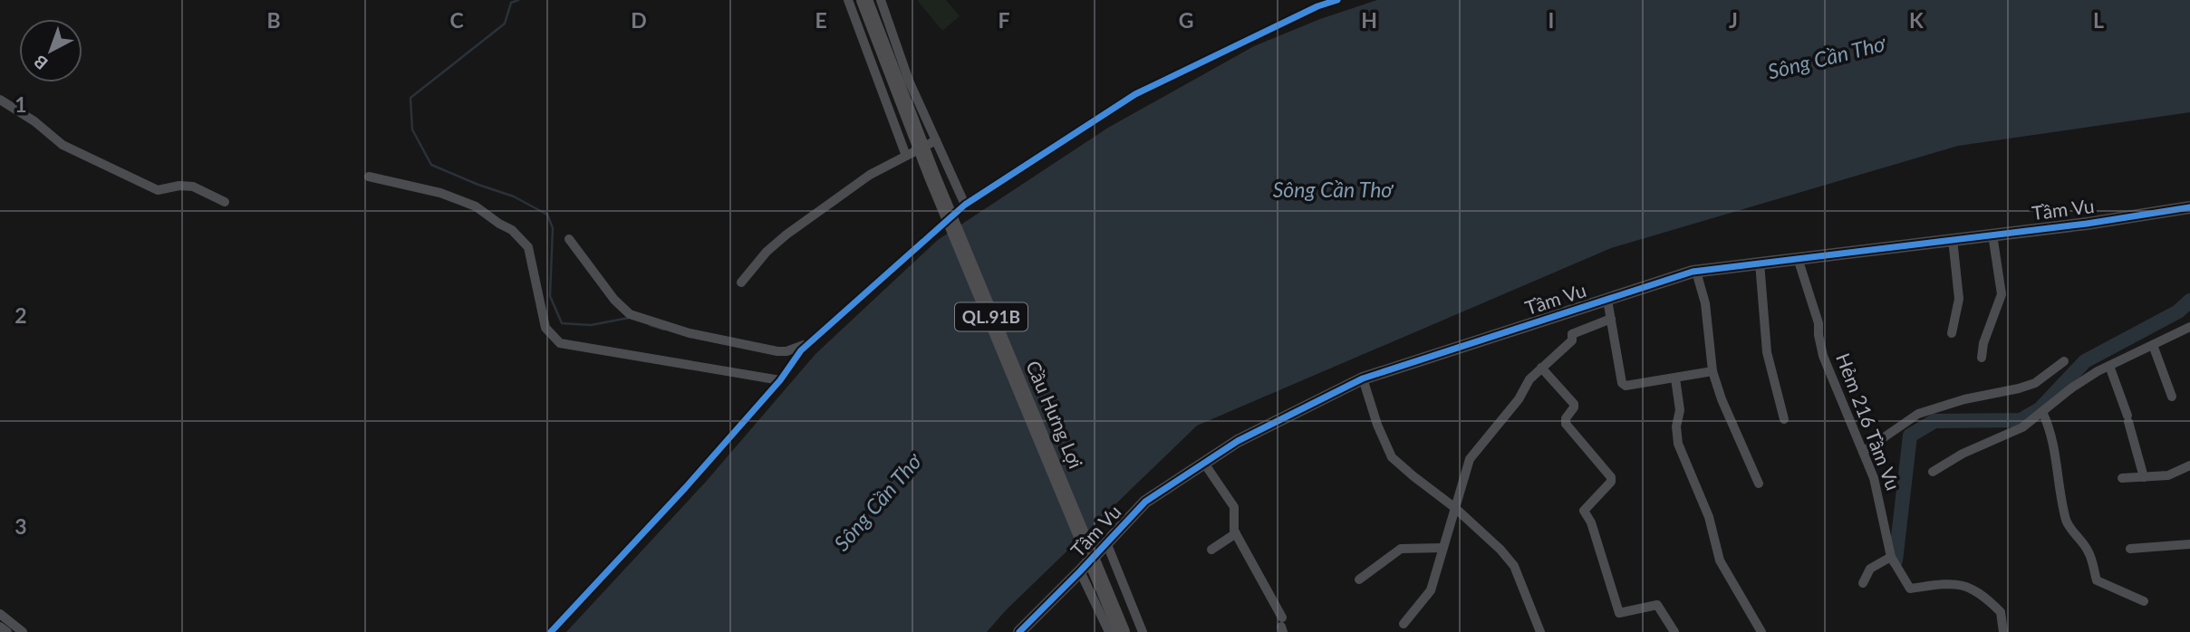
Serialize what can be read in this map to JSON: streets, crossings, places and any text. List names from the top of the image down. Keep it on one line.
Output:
{"streets":{"highway":["QL.91B","Cầu Hưng Lợi"],"street":["Tầm Vu","Hẻm 216 Tầm Vu"]},"crossings":[["Tầm Vu","Hẻm 216 Tầm Vu"]],"water":["Sông Cần Thơ"],"north":"bottom left","grid":{"columns":["B","C","D","E","F","G","H","I","J","K","L"],"rows":["1","2","3"]}}
